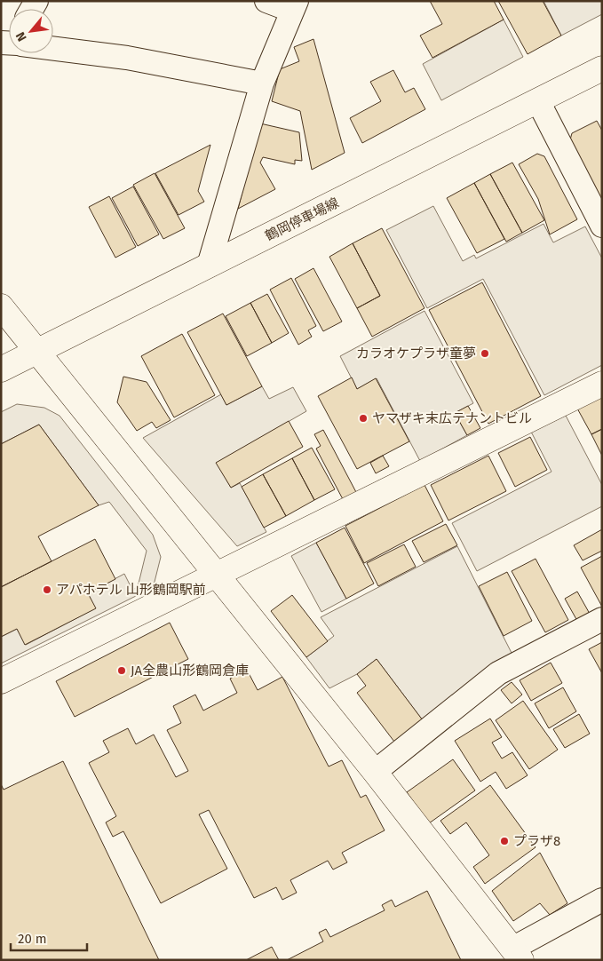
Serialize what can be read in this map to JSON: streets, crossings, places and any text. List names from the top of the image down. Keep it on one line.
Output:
{"streets":{"street":["鶴岡停車場線"]},"places":["カラオケプラザ童夢","ヤマザキ末広テナントビル","アパホテル 山形鶴岡駅前","JA全農山形鶴岡倉庫","プラザ8"],"scale_bar":"20 m","north":"bottom left"}
